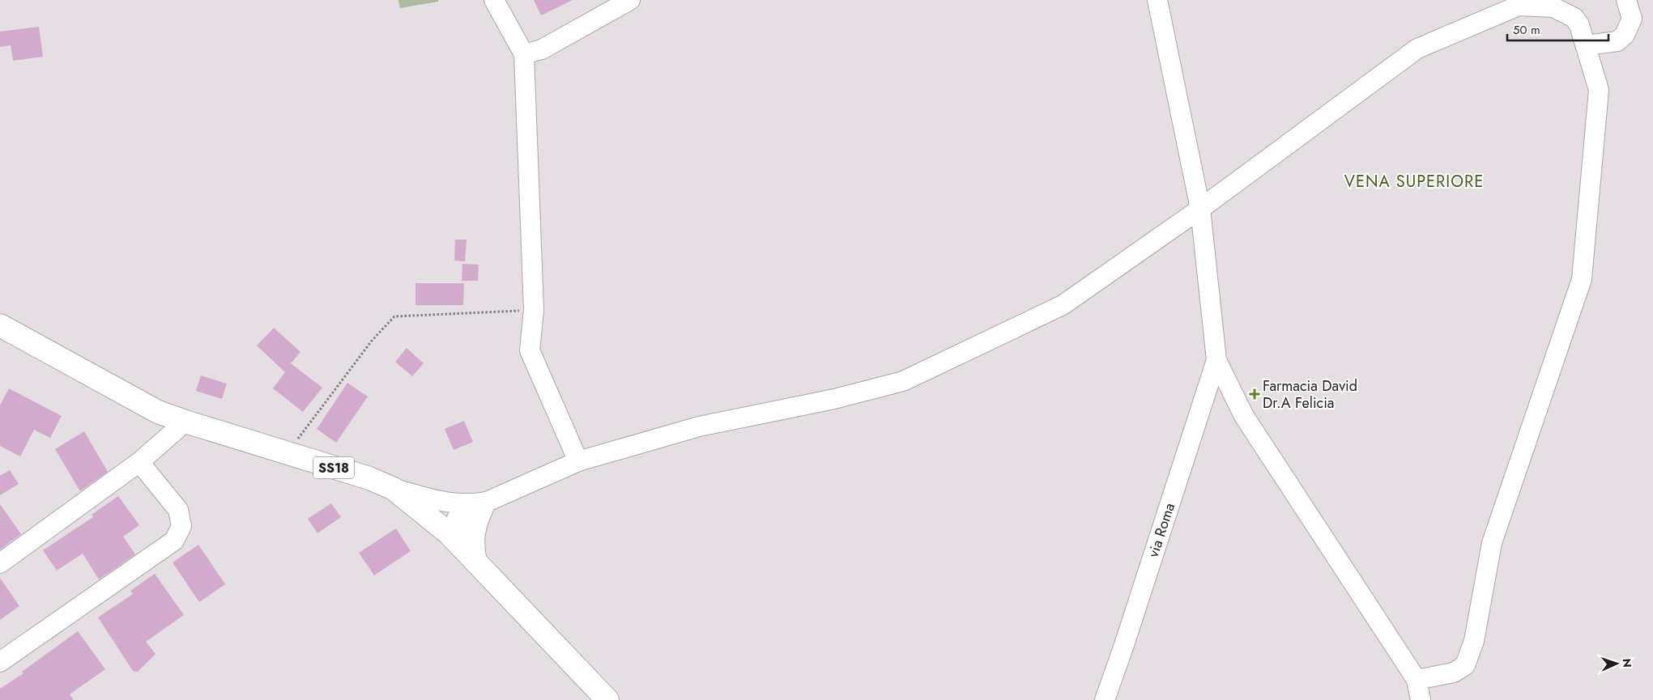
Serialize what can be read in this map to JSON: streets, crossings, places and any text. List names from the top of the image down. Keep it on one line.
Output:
{"streets":{"main road":["SS18"],"street":["via Roma"]},"districts":["VENA SUPERIORE"],"places":{"health":["Farmacia David Dr.A Felicia"]},"scale_bar":"50 m","north":"right"}
